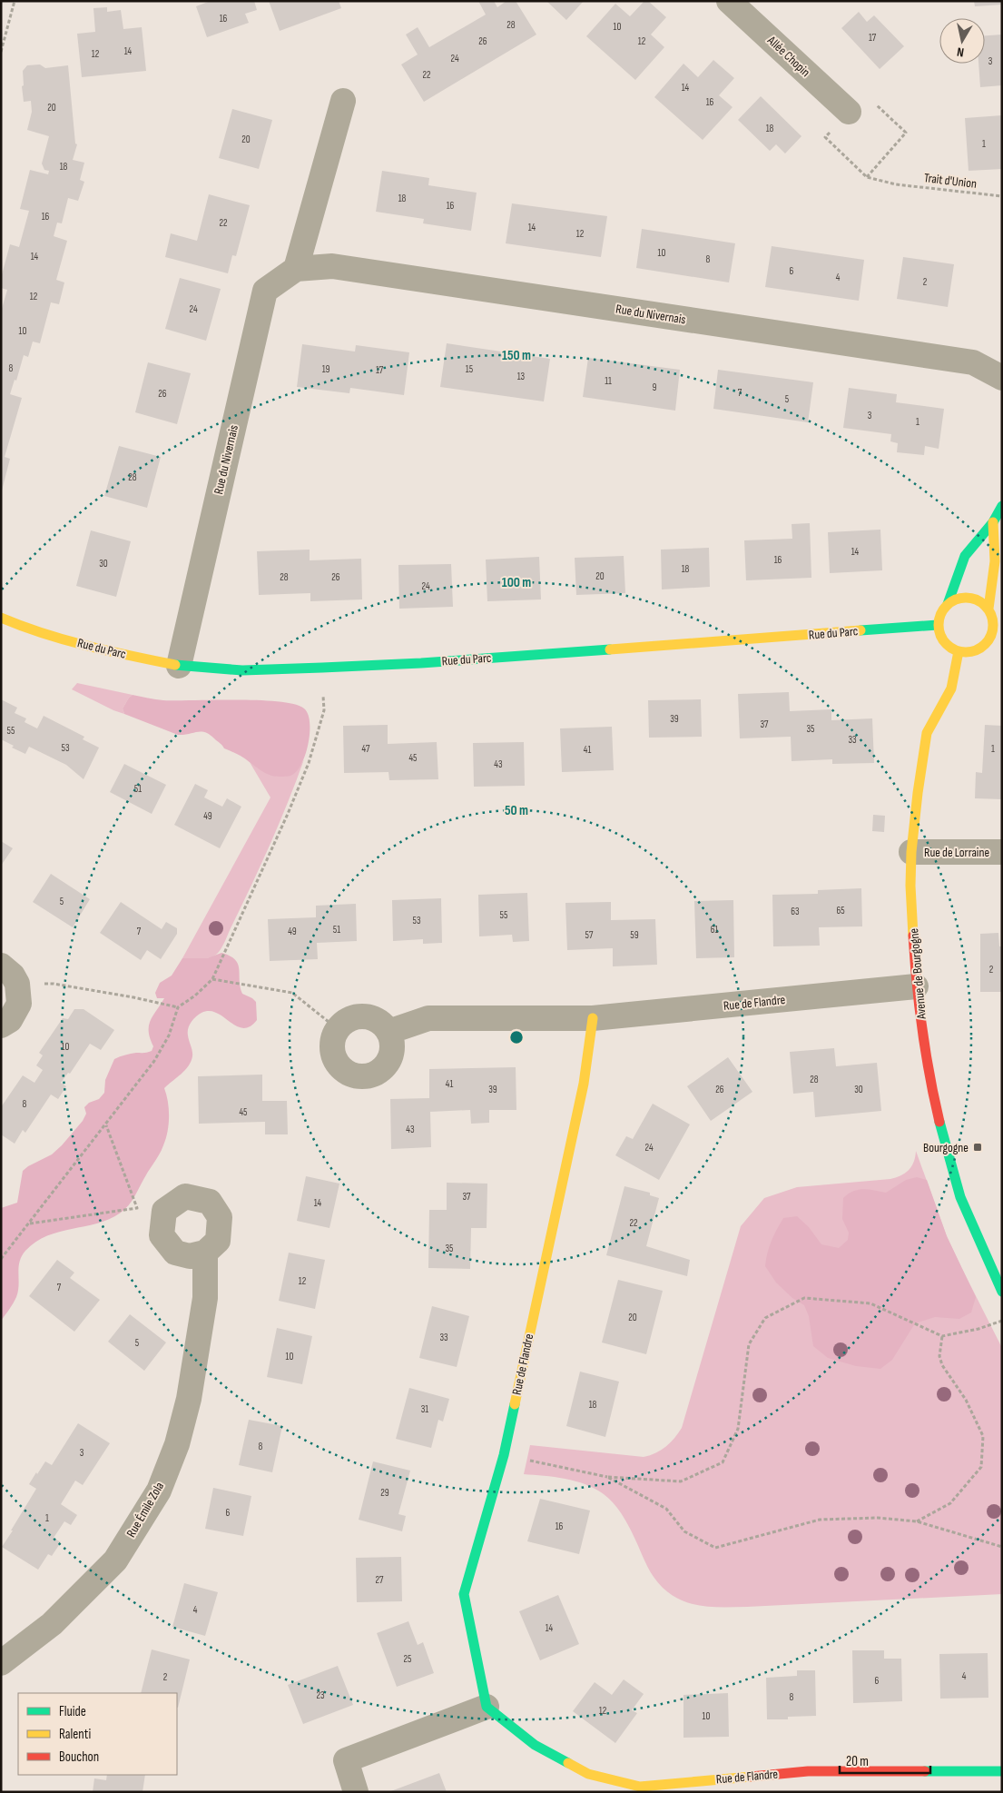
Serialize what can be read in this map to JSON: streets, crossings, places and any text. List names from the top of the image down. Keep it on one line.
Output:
{"streets":{"street":["Allée Chopin","Rue du Nivernais","Rue du Parc","Rue de Lorraine","Avenue de Bourgogne","Rue de Flandre","Rue Émile Zola"],"path":["Trait d'Union"]},"crossings":[["Rue du Nivernais","Rue du Parc"],["Rue du Parc","Avenue de Bourgogne"],["Rue de Lorraine","Avenue de Bourgogne"],["Avenue de Bourgogne","Rue de Flandre"]],"places":{"transit":["Bourgogne"]},"house_numbers":["16","28","10","17","26","12","14","12","24","3","22","14","16","20","18","20","1","18","18","16","16","22","14","12","10","14","8","6","4","2","12","24","10","8","19","15","17","13","11","9","7","26","5","3","1","28","14","16","30","18","20","28","26","24","39","37","35","55","33","53","47","1","41","45","43","51","49","5","65","63","55","53","51","61","7","49","57","59","2","10","28","41","39","26","30","8","45","43","24","37","14","22","35","12","7","20","33","5","10","18","31","8","3","29","6","1","16","27","4","14","25","4","2","6","23","8","12","10"],"legend":["Fluide","Ralenti","Bouchon"],"scale_bar":"20 m","north":"bottom","rings":["150 m","100 m","50 m"]}
